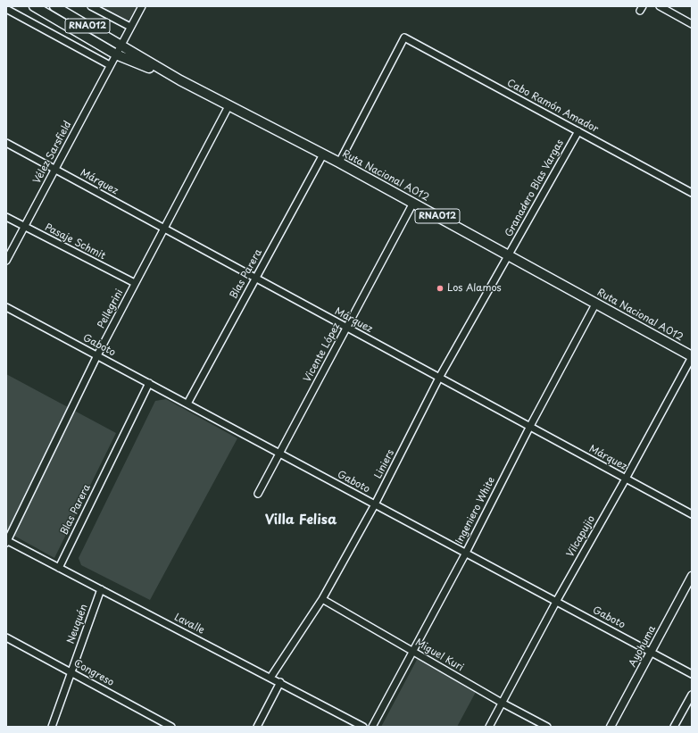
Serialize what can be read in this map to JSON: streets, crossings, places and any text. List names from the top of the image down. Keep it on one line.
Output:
{"streets":{"main road":["RNA012","Ruta Nacional A012"],"street":["Cabo Ramón Amador","Vélez Sarsfield","Márquez","Granadero Blas Vargas","Pasaje Schmit","Blas Parera","Pellegrini","Gaboto","Vicente López","Liniers","Ingeniero White","Vilcapujio","Neuquén","Lavalle","Ayohuma","Miguel Kuri","Congreso"]},"crossings":[["Cabo Ramón Amador","Ruta Nacional A012"],["Cabo Ramón Amador","Granadero Blas Vargas"],["Vélez Sarsfield","Ruta Nacional A012"],["Vélez Sarsfield","Márquez"],["Vélez Sarsfield","Pasaje Schmit"],["Ruta Nacional A012","Granadero Blas Vargas"],["Ruta Nacional A012","Blas Parera"],["Ruta Nacional A012","Pellegrini"],["Ruta Nacional A012","Vicente López"],["Ruta Nacional A012","Liniers"],["Ruta Nacional A012","Ingeniero White"],["Ruta Nacional A012","Vilcapujio"],["Márquez","Blas Parera"],["Márquez","Pellegrini"],["Márquez","Vicente López"],["Márquez","Liniers"],["Márquez","Ingeniero White"],["Márquez","Vilcapujio"],["Granadero Blas Vargas","Liniers"],["Pasaje Schmit","Pellegrini"],["Blas Parera","Gaboto"],["Blas Parera","Lavalle"],["Pellegrini","Gaboto"],["Pellegrini","Lavalle"],["Gaboto","Vicente López"],["Gaboto","Liniers"],["Gaboto","Ingeniero White"],["Gaboto","Vilcapujio"],["Gaboto","Ayohuma"],["Liniers","Lavalle"],["Liniers","Miguel Kuri"],["Ingeniero White","Miguel Kuri"],["Vilcapujio","Miguel Kuri"],["Neuquén","Lavalle"],["Neuquén","Congreso"]],"districts":["Villa Felisa"],"places":["Los Alamos"]}
